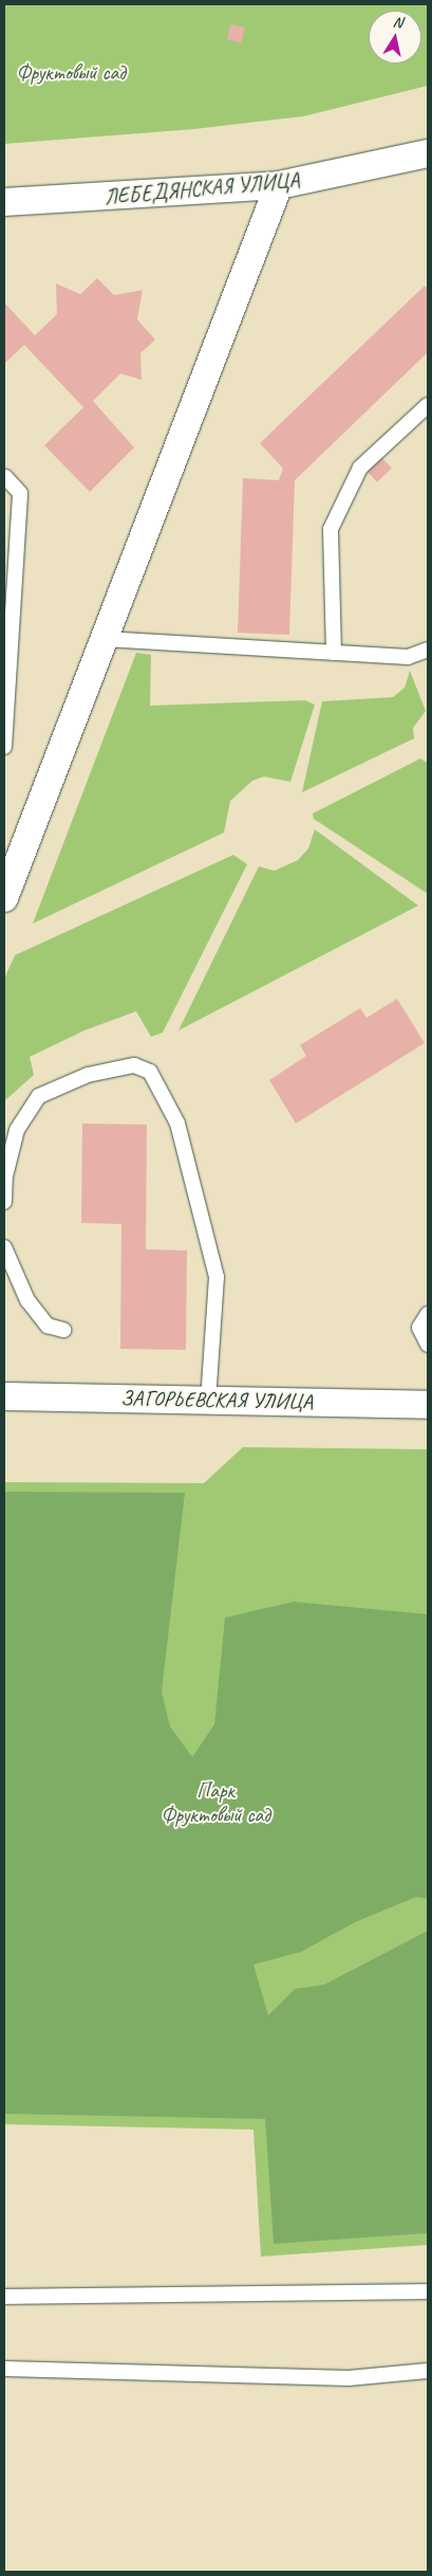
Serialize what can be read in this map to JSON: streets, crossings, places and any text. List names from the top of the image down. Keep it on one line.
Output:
{"streets":{"street":["ЛЕБЕДЯНСКАЯ УЛИЦА","ЗАГОРЬЕВСКАЯ УЛИЦА"]},"parks":["Фруктовый сад","Парк Фруктовый сад"],"north":"top"}
